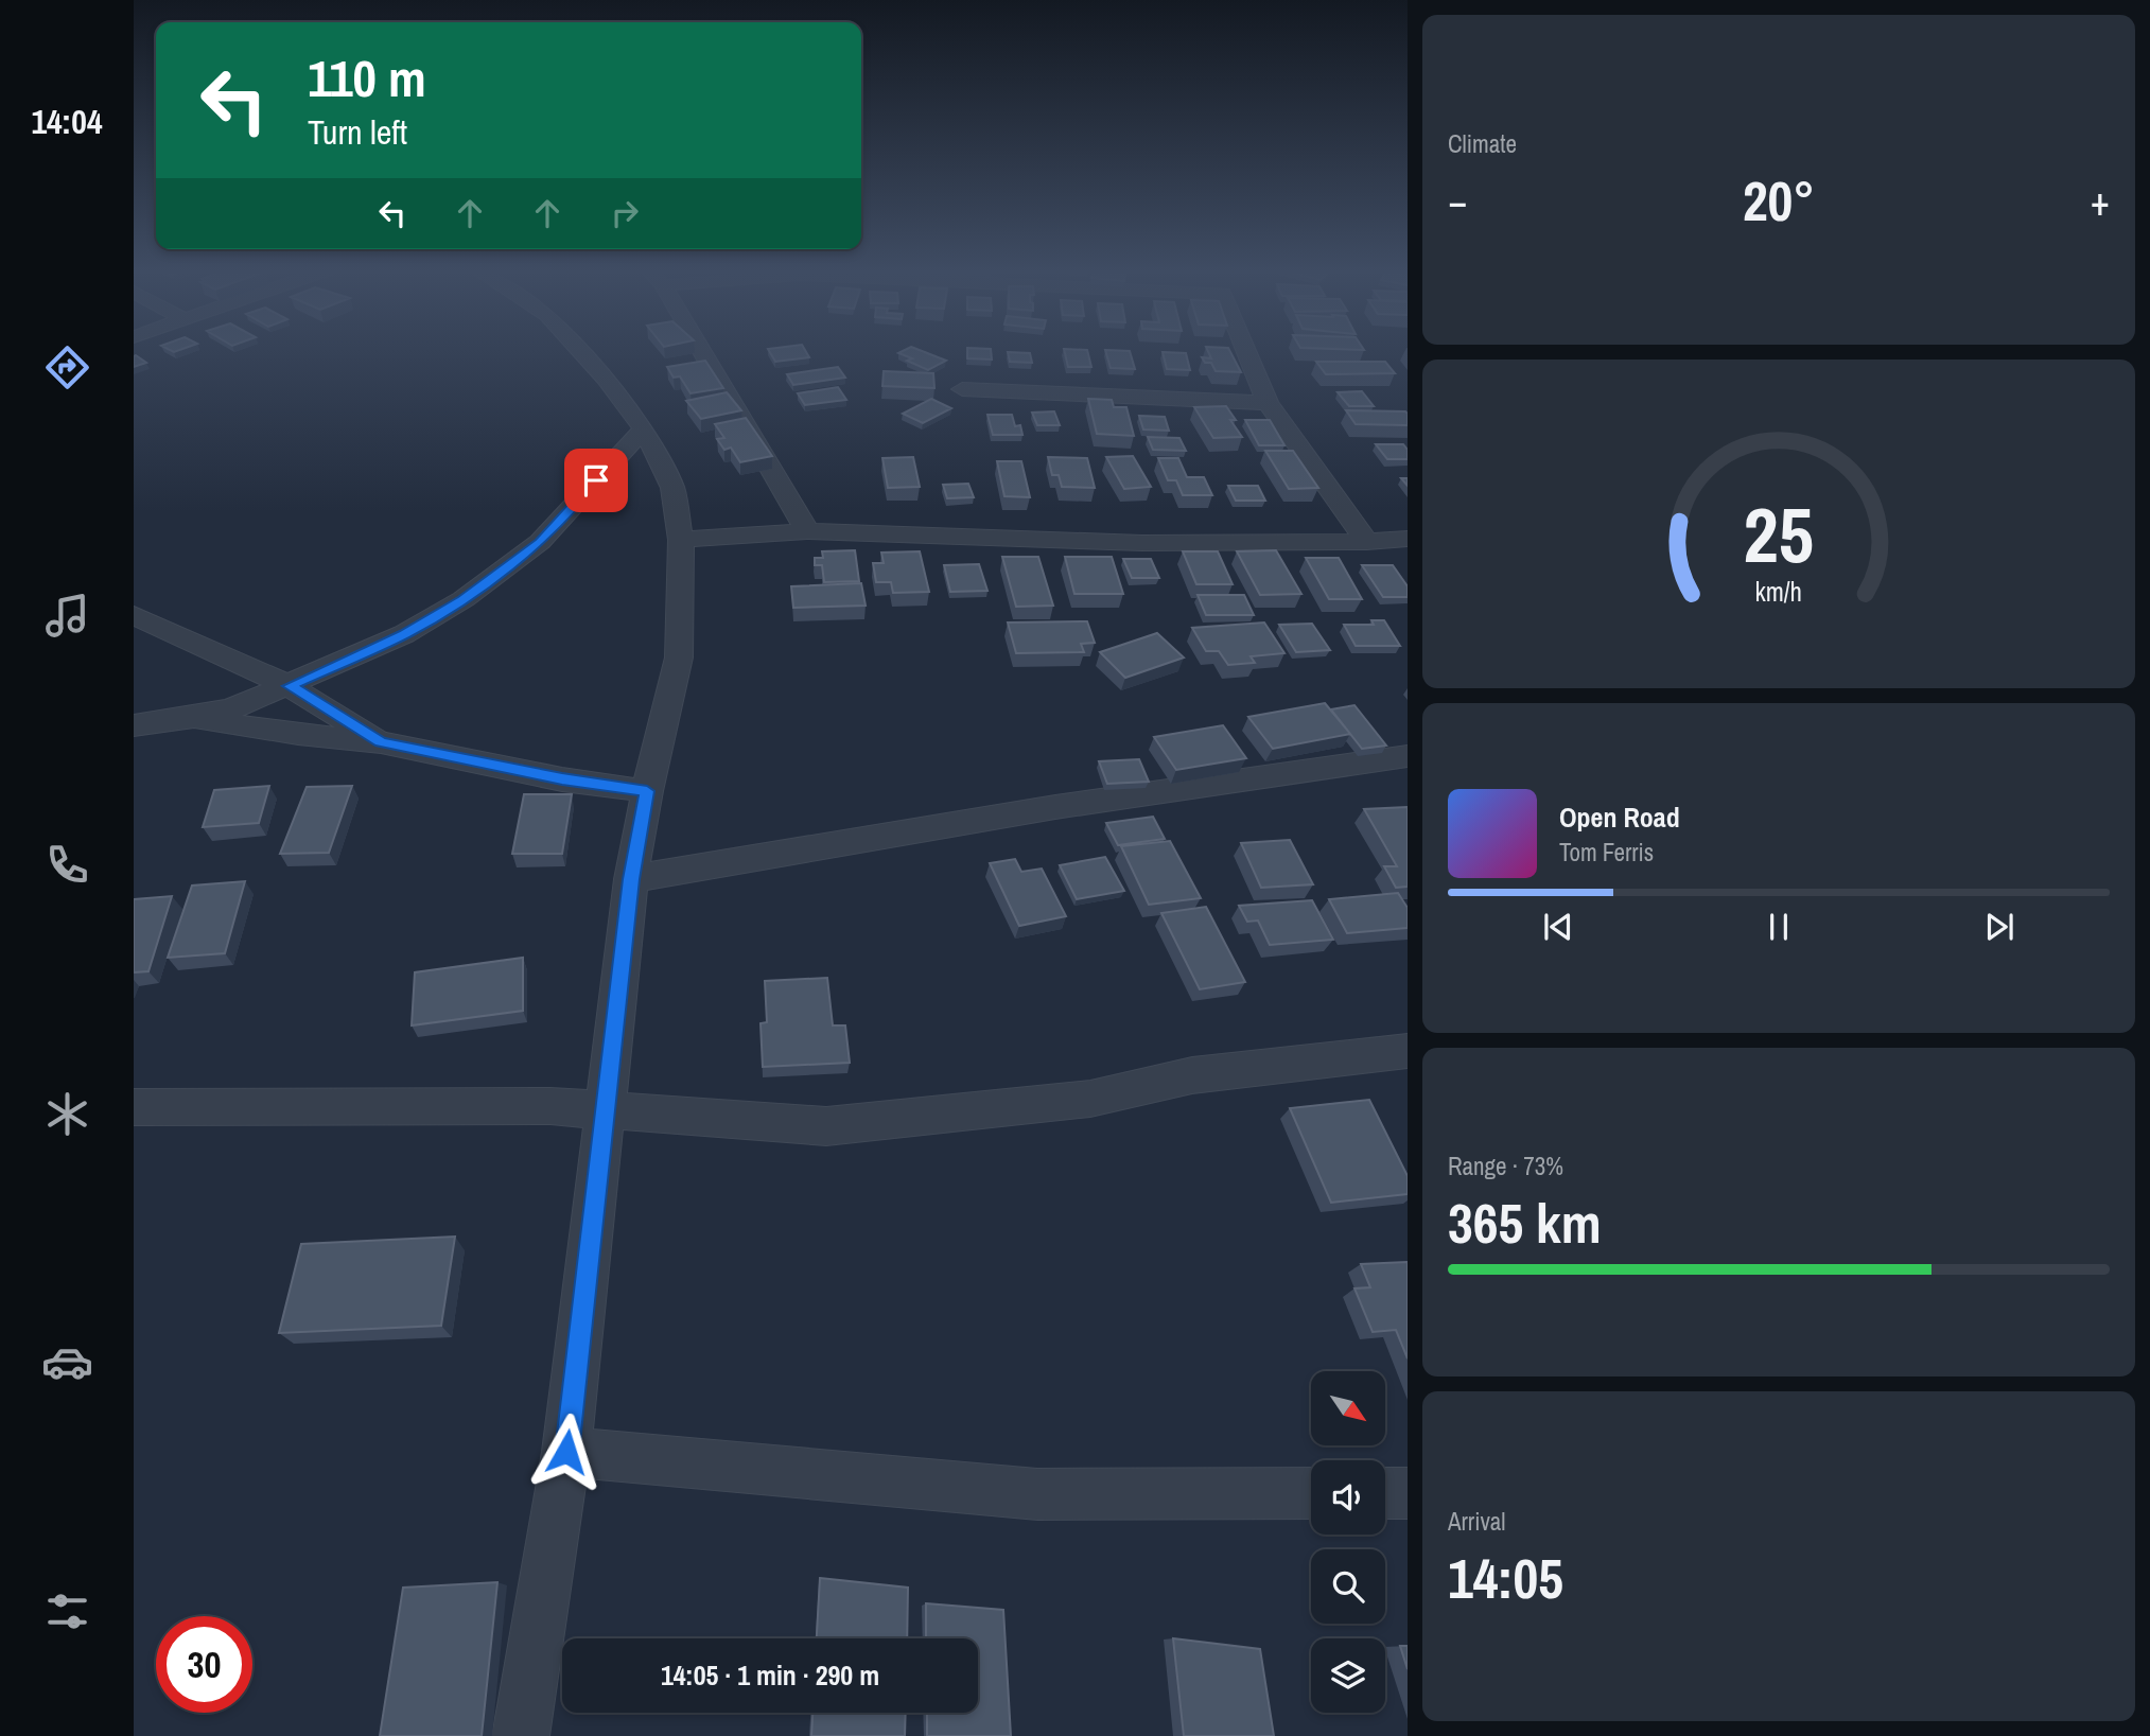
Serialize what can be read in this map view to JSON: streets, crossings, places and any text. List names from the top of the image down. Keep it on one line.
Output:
{"north":"bottom right","page":{"tabs":"14:04","tile":["Climate",["Range · 73%","365 km"],["Arrival","14:05"]],"turn":["110 m","Turn left"],"heat":["−","20°","+"],"song":["Open Road","Tom Ferris"],"limit":"30","trip":"14:05 · 1 min · 290 m","gauge":["25","km/h"]}}
